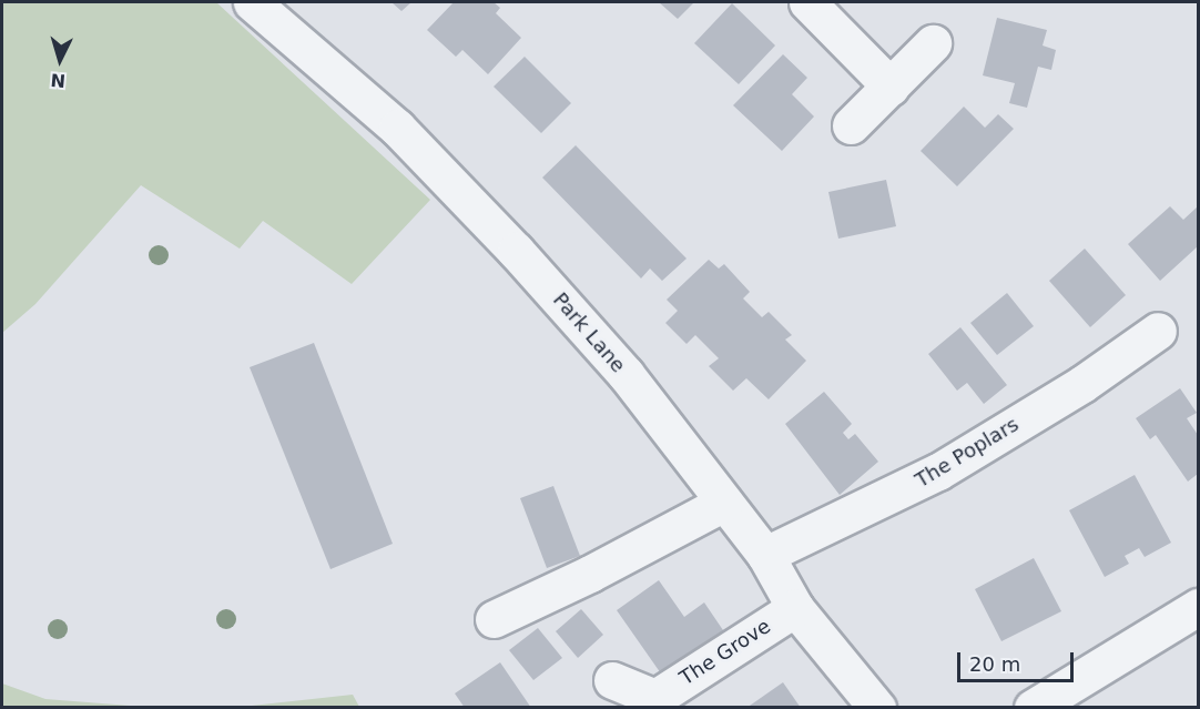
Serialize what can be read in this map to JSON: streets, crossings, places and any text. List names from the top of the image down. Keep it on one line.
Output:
{"streets":{"street":["Park Lane","The Poplars","The Grove"]},"crossings":[["Park Lane","The Poplars"],["Park Lane","The Grove"]],"scale_bar":"20 m","north":"bottom"}
